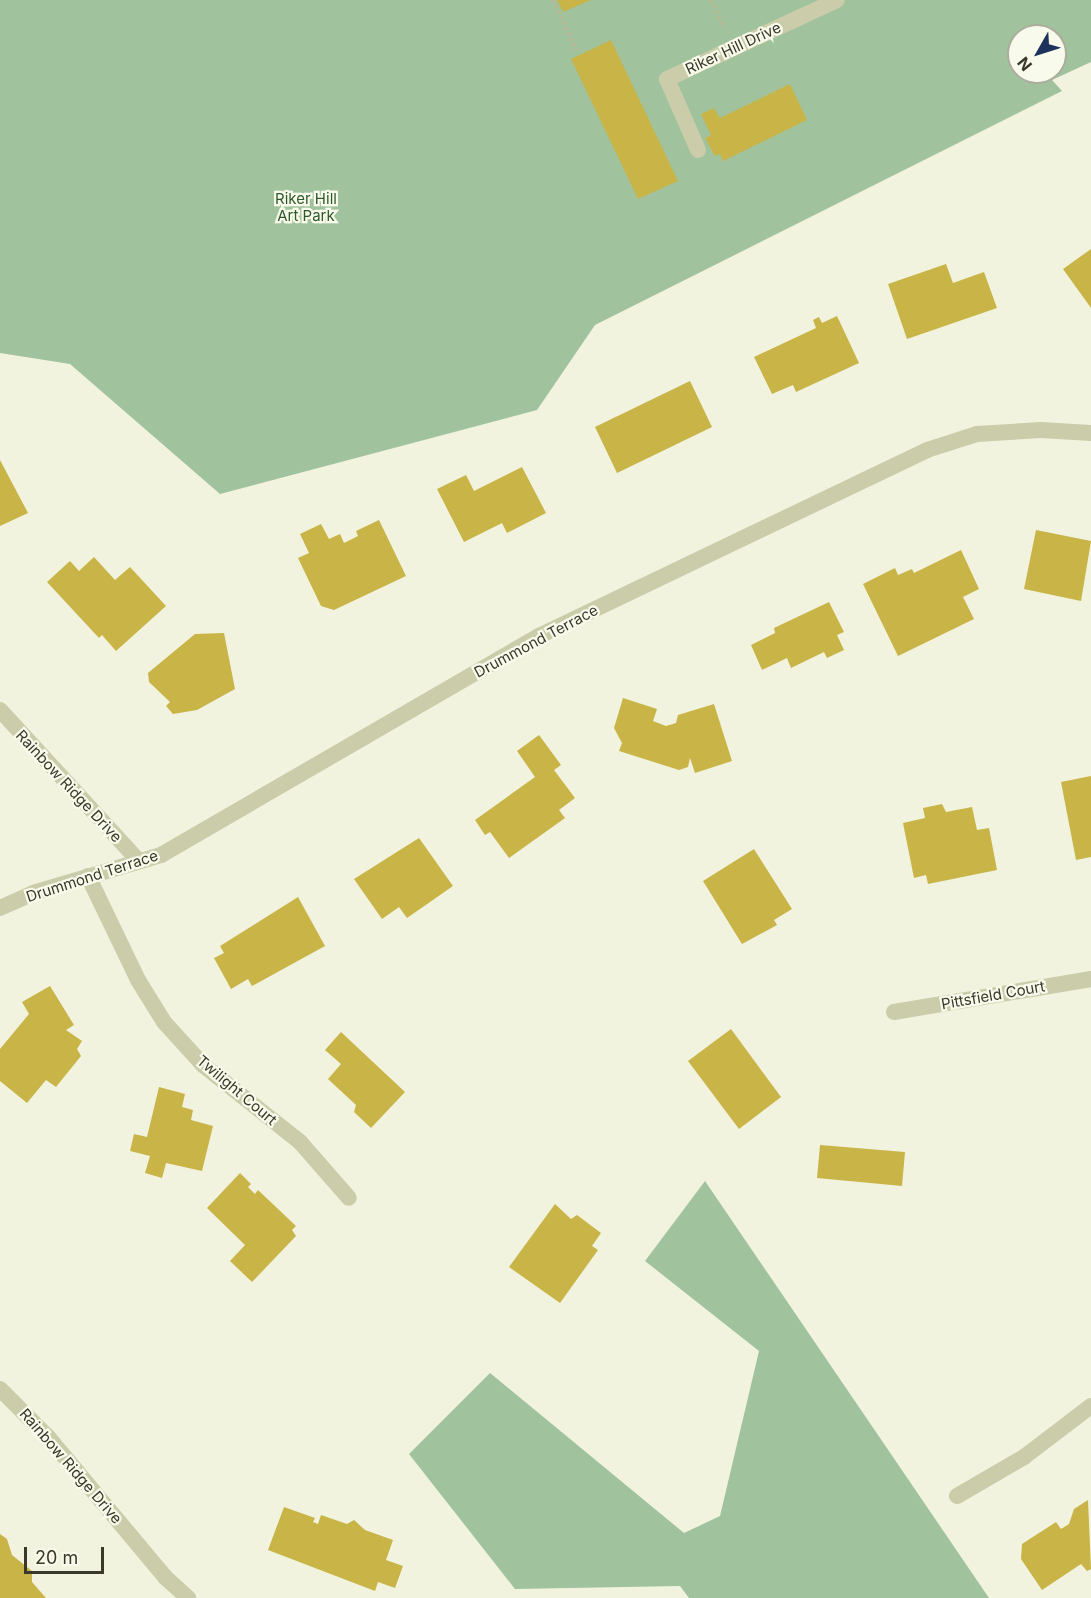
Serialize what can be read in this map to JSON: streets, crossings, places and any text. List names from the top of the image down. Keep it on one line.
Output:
{"streets":{"street":["Riker Hill Drive","Drummond Terrace","Rainbow Ridge Drive","Pittsfield Court","Twilight Court"]},"crossings":[["Drummond Terrace","Rainbow Ridge Drive"],["Drummond Terrace","Twilight Court"]],"parks":["Riker Hill Art Park"],"scale_bar":"20 m","north":"bottom left"}
